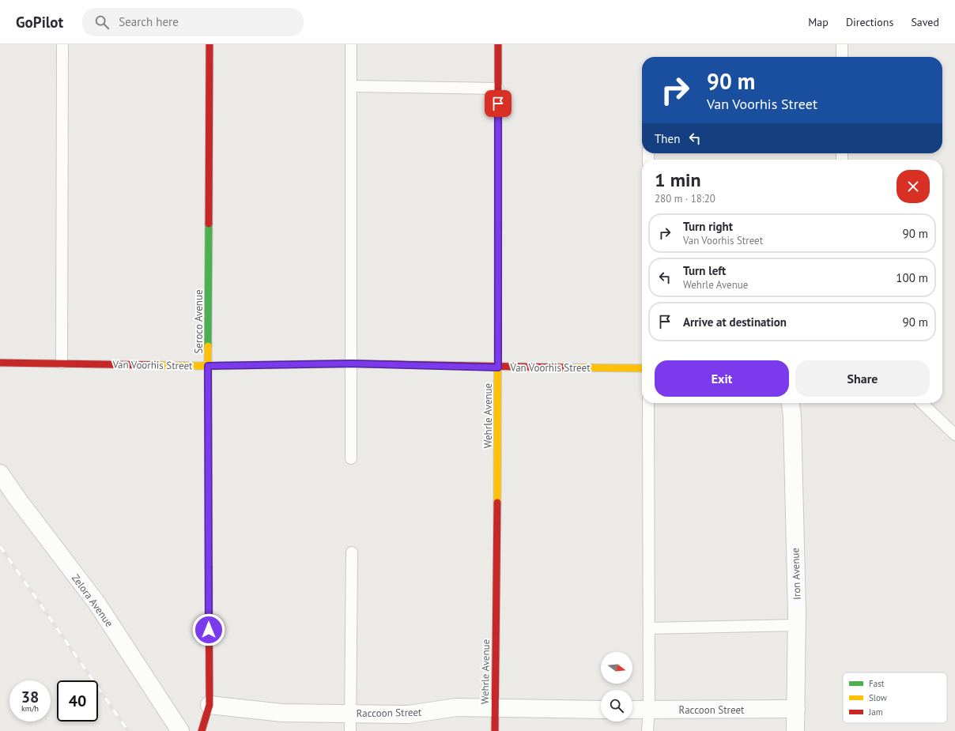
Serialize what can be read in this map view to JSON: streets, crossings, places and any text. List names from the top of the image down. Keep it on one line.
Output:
{"streets":{"street":["Seroco Avenue","Van Voorhis Street","Wehrle Avenue","Iron Avenue","Zelora Avenue","Raccoon Street"]},"crossings":[["Seroco Avenue","Van Voorhis Street"],["Seroco Avenue","Raccoon Street"],["Van Voorhis Street","Wehrle Avenue"],["Wehrle Avenue","Raccoon Street"],["Iron Avenue","Raccoon Street"]],"legend":["Fast","Slow","Jam"],"north":"right","page":{"header":"GoPilot","search":"Search here","nav":["Map","Directions","Saved"],"turn":["90 m","Van Voorhis Street"],"then":"Then","heading":["1 min","280 m · 18:20"],"list":[{"name":"Turn right","note":"Van Voorhis Street","value":"90 m"},{"name":"Turn left","note":"Wehrle Avenue","value":"100 m"},{"name":"Arrive at destination","value":"90 m"}],"buttons":["Exit","Share"],"speed":"38 km/h","limit":"40"}}
